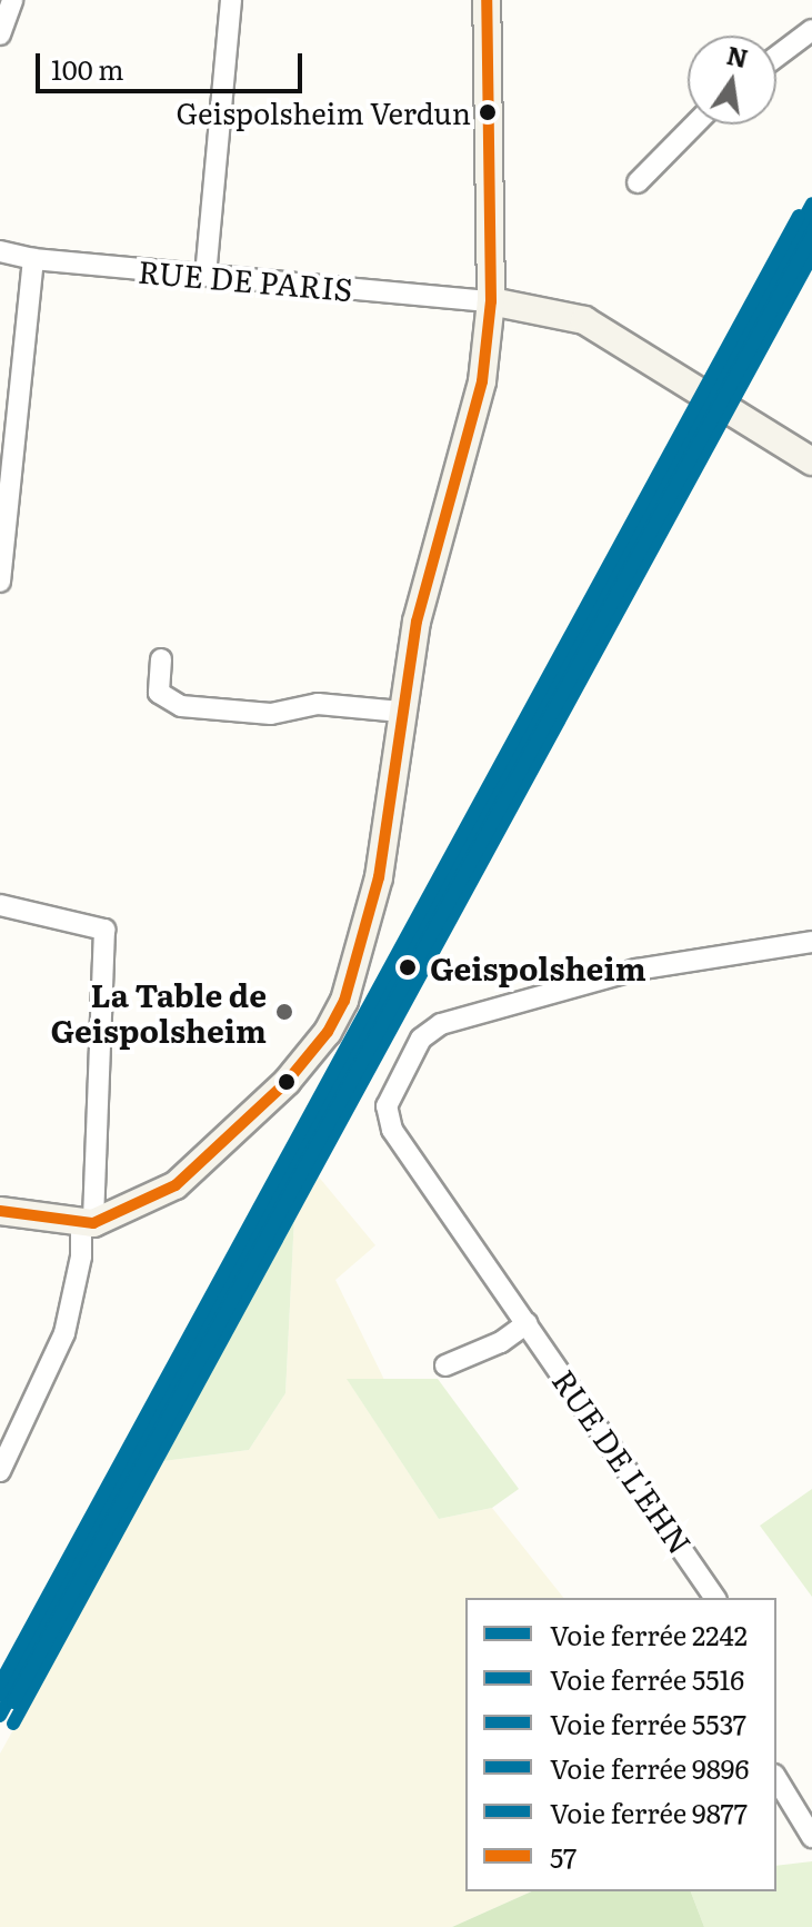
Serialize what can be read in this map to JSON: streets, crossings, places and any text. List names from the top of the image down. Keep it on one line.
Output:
{"streets":{"street":["RUE DE PARIS","RUE DE L'EHN"]},"places":["Geispolsheim Verdun","Geispolsheim","La Table de Geispolsheim"],"lines":["transit line 57","rail line 5537","rail line 9896","rail line 2242","rail line 9877","rail line 5516"],"legend":["Voie ferrée 2242","Voie ferrée 5516","Voie ferrée 5537","Voie ferrée 9896","Voie ferrée 9877","57"],"scale_bar":"100 m","north":"top"}
